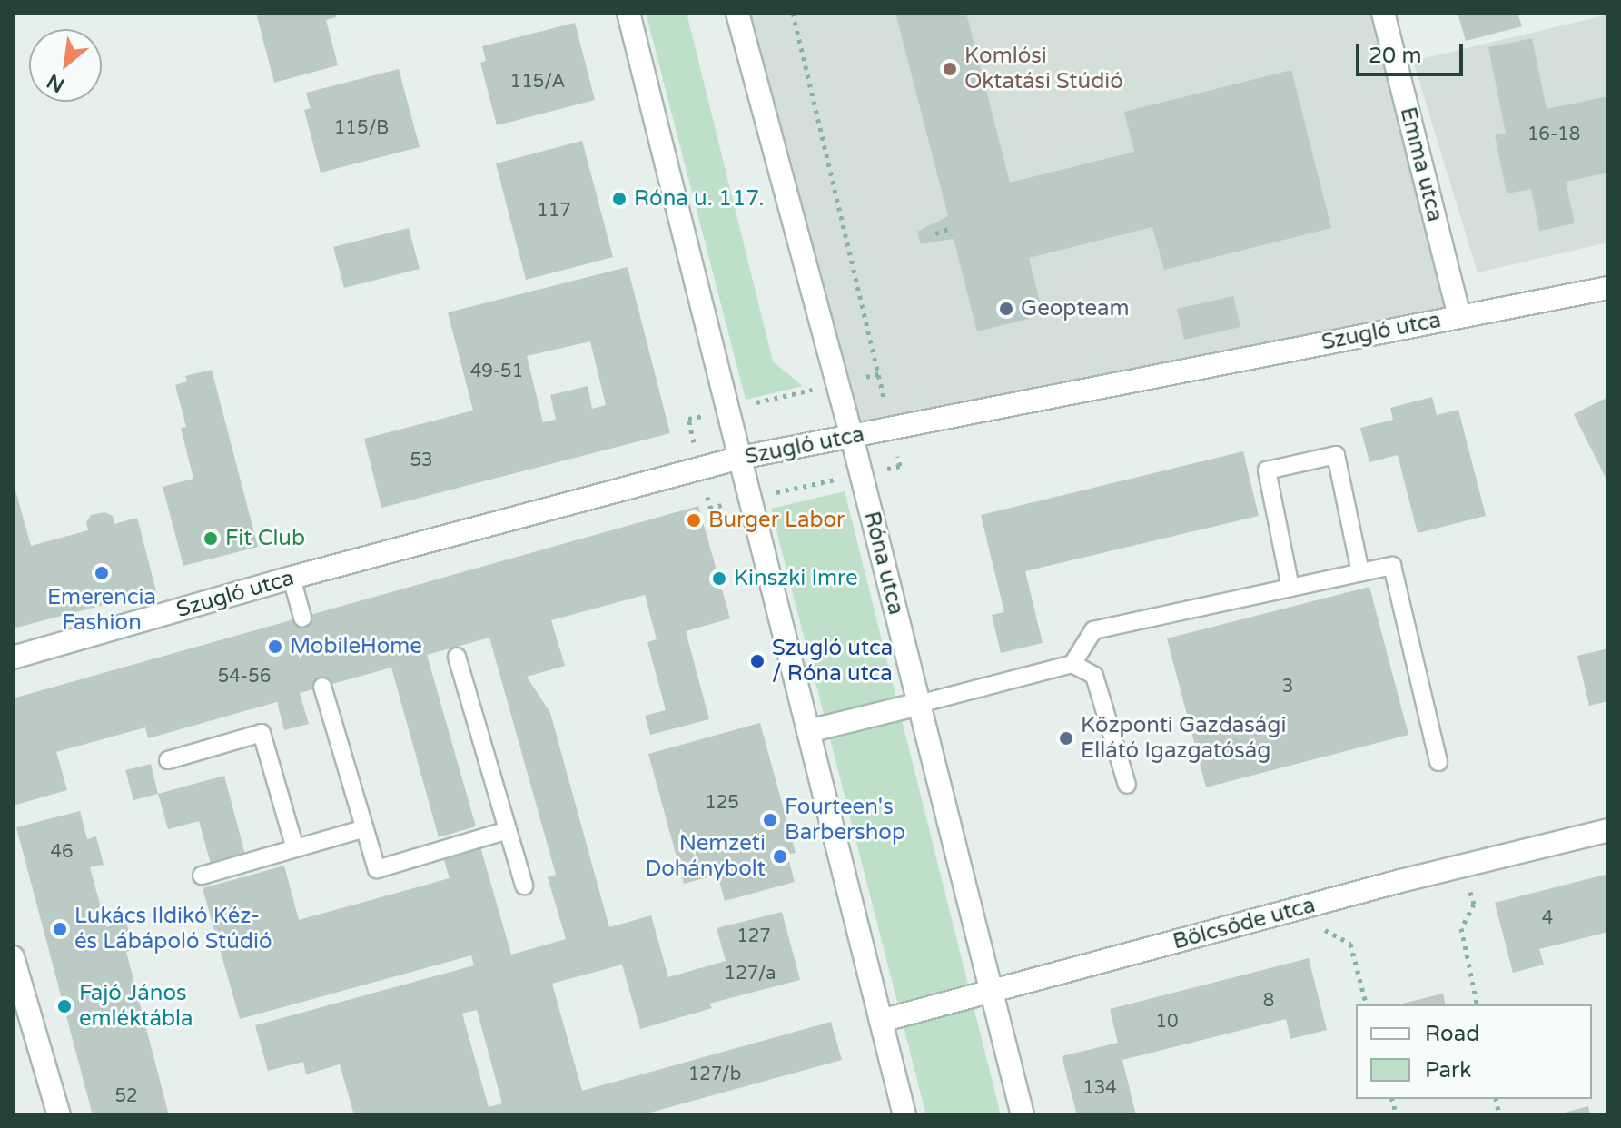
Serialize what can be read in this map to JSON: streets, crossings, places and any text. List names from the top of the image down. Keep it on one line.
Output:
{"streets":{"street":["Emma utca","Szugló utca","Róna utca","Bölcsőde utca"]},"crossings":[["Emma utca","Szugló utca"],["Szugló utca","Róna utca"],["Róna utca","Bölcsőde utca"]],"places":["Komlósi Oktatási Stúdió","Róna u. 117.","Geopteam","Burger Labor","Fit Club","Emerencia Fashion","Kinszki Imre","MobileHome","Szugló utca / Róna utca","Központi Gazdasági Ellátó Igazgatóság","Fourteen's Barbershop","Nemzeti Dohánybolt","Lukács Ildikó Kéz- és Lábápoló Stúdió","Fajó János emléktábla"],"house_numbers":["115/A","115/B","16-18","117","49-51","53","54-56","3","125","46","4","127","127/a","8","10","127/b","134","52"],"legend":["Road","Park"],"scale_bar":"20 m","north":"bottom left"}
